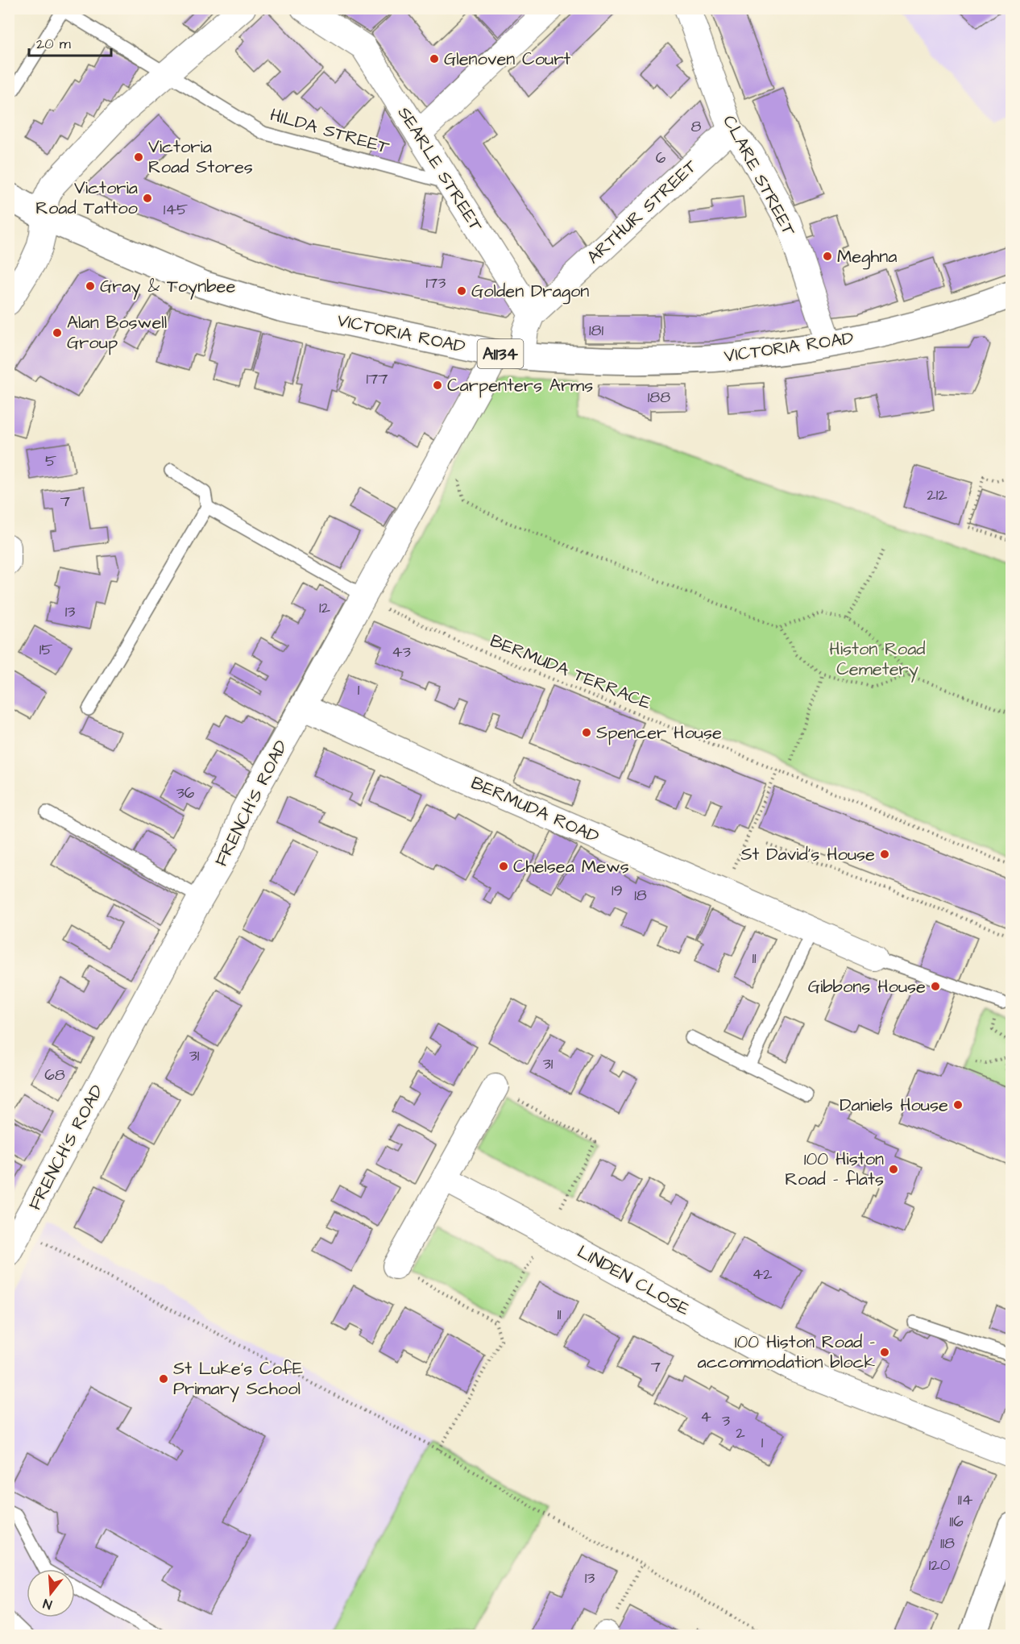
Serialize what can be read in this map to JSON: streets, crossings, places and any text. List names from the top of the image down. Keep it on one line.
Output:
{"streets":{"main road":["VICTORIA ROAD","A1134"],"street":["SEARLE STREET","CLARE STREET","ARTHUR STREET","FRENCH'S ROAD","BERMUDA ROAD","LINDEN CLOSE"],"lane":["HILDA STREET"],"path":["BERMUDA TERRACE"]},"crossings":[["HILDA STREET","SEARLE STREET"],["SEARLE STREET","ARTHUR STREET"],["CLARE STREET","ARTHUR STREET"],["CLARE STREET","VICTORIA ROAD"],["VICTORIA ROAD","FRENCH'S ROAD"],["BERMUDA TERRACE","FRENCH'S ROAD"],["FRENCH'S ROAD","BERMUDA ROAD"]],"parks":["Histon Road Cemetery"],"places":["Glenoven Court","Victoria Road Stores","Victoria Road Tattoo","Meghna","Gray & Toynbee","Golden Dragon","Alan Boswell Group","Carpenters Arms","Spencer House","St David's House","Chelsea Mews","Gibbons House","Daniels House","100 Histon Road - flats","100 Histon Road - accommodation block","St Luke's CofE Primary School"],"house_numbers":["8","6","145","173","181","177","188","5","212","7","12","13","15","43","1","36","19","18","11","31","31","68","42","11","7","4","3","2","1","114","116","118","120","13"],"scale_bar":"20 m","north":"bottom"}
